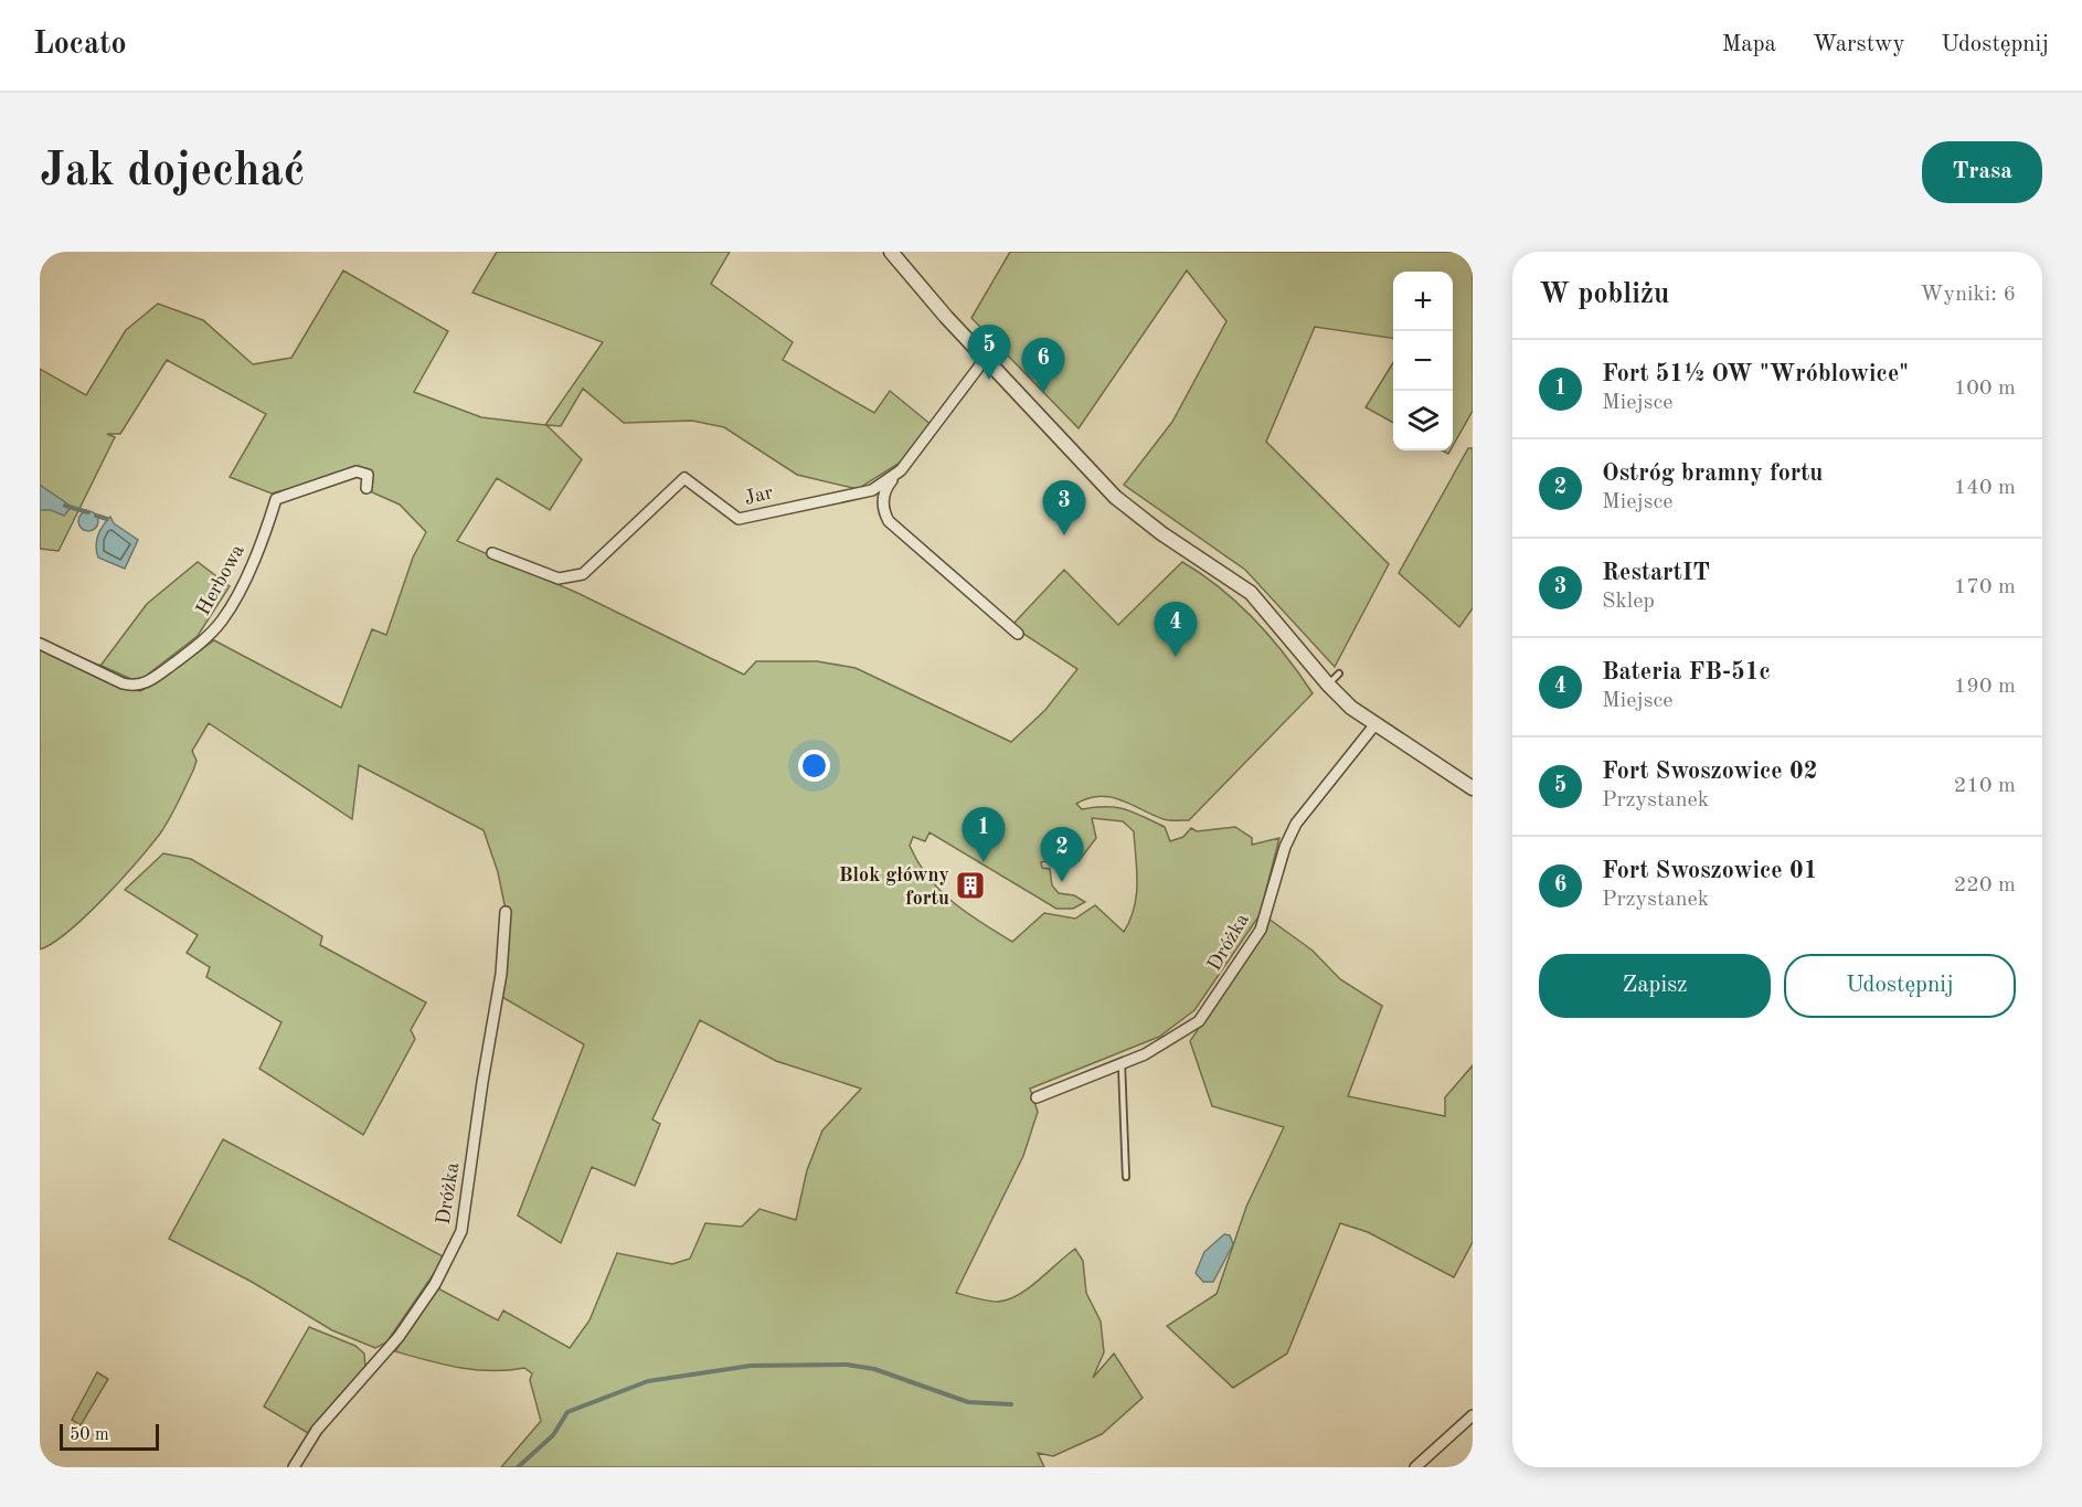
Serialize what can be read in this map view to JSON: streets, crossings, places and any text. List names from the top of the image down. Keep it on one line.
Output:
{"streets":{"street":["Jar","Herbowa","Dróżka"]},"places":{"building":["Blok główny fortu"]},"scale_bar":"50 m","page":{"header":"Locato","nav":["Mapa","Warstwy","Udostępnij"],"buttons":["Trasa",["Zapisz","Udostępnij"]],"title":"Jak dojechać","heading":["W pobliżu","Wyniki: 6"],"map_buttons":["+","−"],"pins":["5","6","3","4","1","2"],"list":[{"mark":"1","name":"Fort 51½ OW \"Wróblowice\"","note":"Miejsce","value":"100 m"},{"mark":"2","name":"Ostróg bramny fortu","note":"Miejsce","value":"140 m"},{"mark":"3","name":"RestartIT","note":"Sklep","value":"170 m"},{"mark":"4","name":"Bateria FB-51c","note":"Miejsce","value":"190 m"},{"mark":"5","name":"Fort Swoszowice 02","note":"Przystanek","value":"210 m"},{"mark":"6","name":"Fort Swoszowice 01","note":"Przystanek","value":"220 m"}],"scale":"50 m"}}
